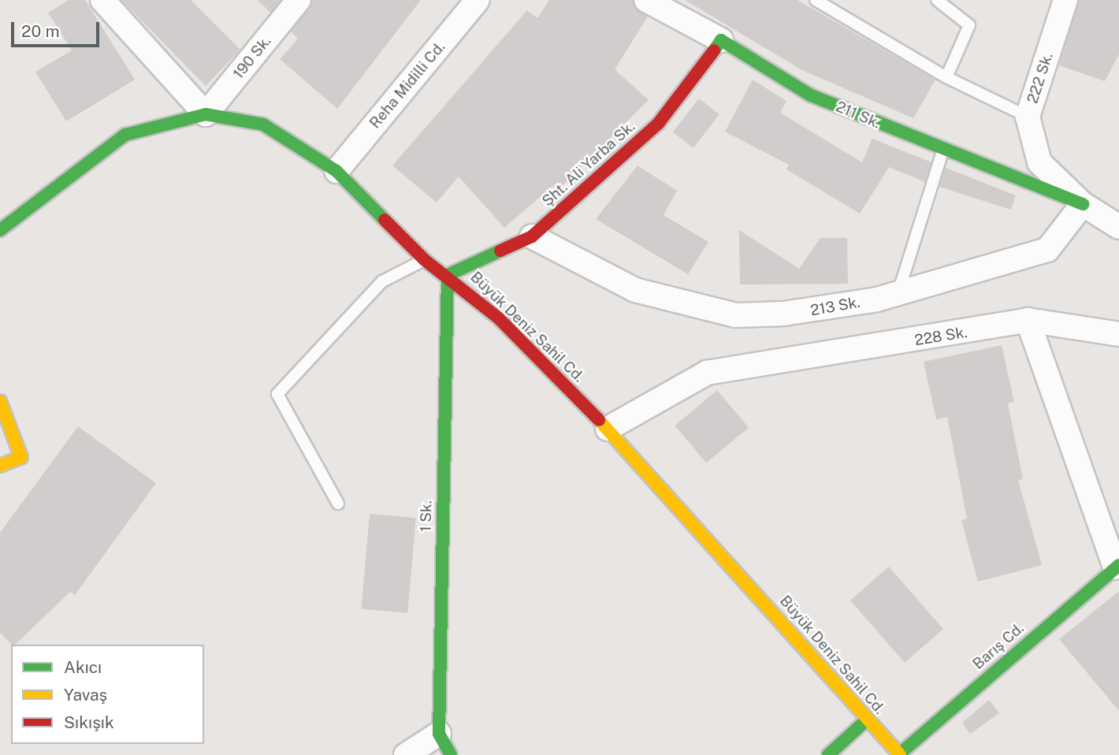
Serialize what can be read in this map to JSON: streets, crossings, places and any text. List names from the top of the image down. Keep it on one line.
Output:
{"streets":{"street":["190 Sk.","222 Sk.","Reha Midilli Cd.","211 Sk.","Şht. Ali Yarba Sk.","213 Sk.","Büyük Deniz Sahil Cd.","228 Sk.","1 Sk.","Barış Cd."]},"crossings":[["190 Sk.","Büyük Deniz Sahil Cd."],["222 Sk.","211 Sk."],["222 Sk.","213 Sk."],["Reha Midilli Cd.","Büyük Deniz Sahil Cd."],["211 Sk.","Şht. Ali Yarba Sk."],["211 Sk.","213 Sk."],["Şht. Ali Yarba Sk.","213 Sk."],["Şht. Ali Yarba Sk.","Büyük Deniz Sahil Cd."],["Şht. Ali Yarba Sk.","1 Sk."],["Büyük Deniz Sahil Cd.","228 Sk."],["Büyük Deniz Sahil Cd.","1 Sk."],["Büyük Deniz Sahil Cd.","Barış Cd."]],"legend":["Akıcı","Yavaş","Sıkışık"],"scale_bar":"20 m"}
